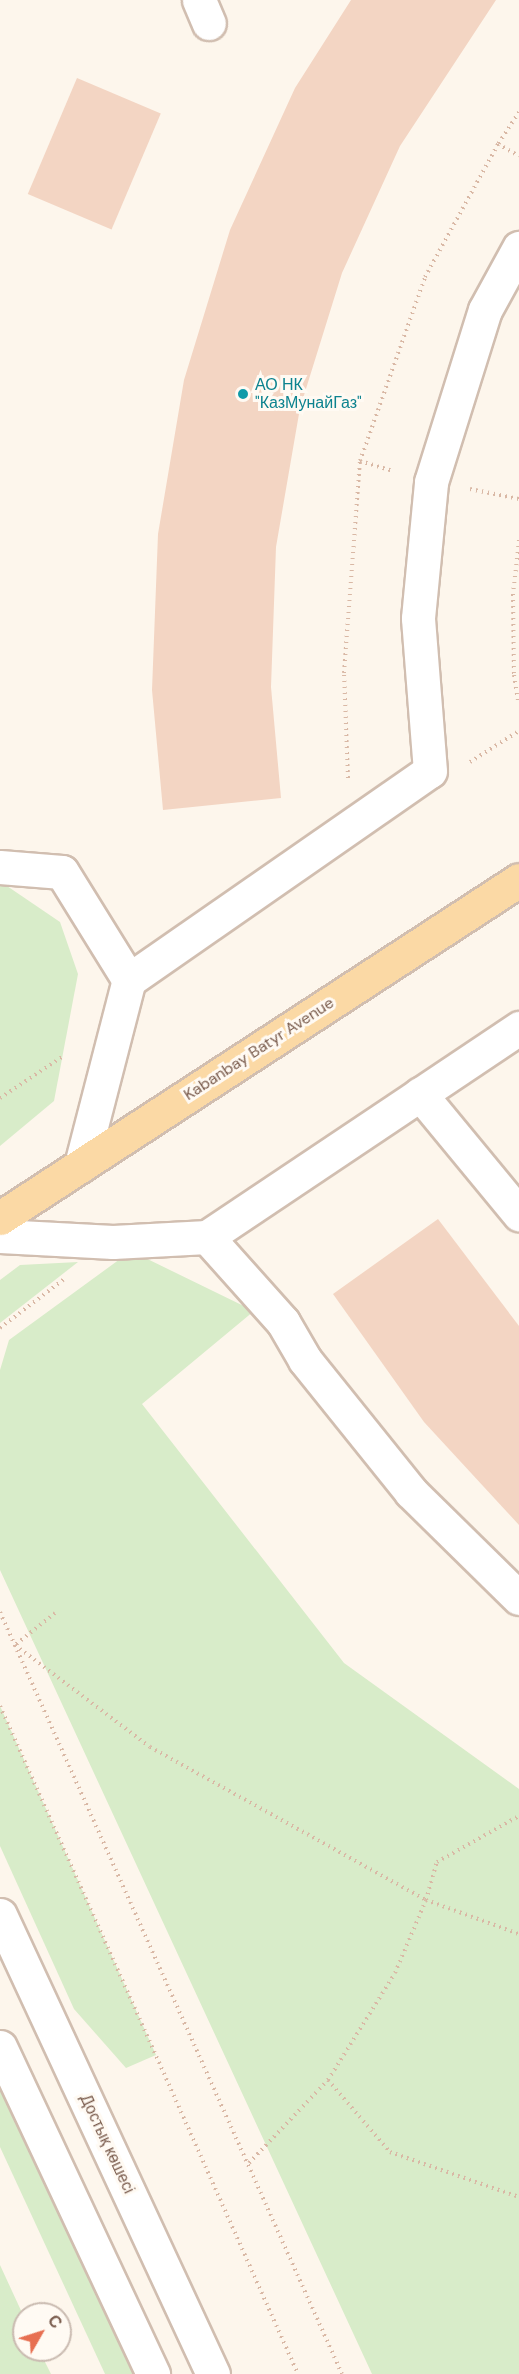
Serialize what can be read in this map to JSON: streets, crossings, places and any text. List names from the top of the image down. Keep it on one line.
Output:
{"streets":{"main road":["Kabanbay Batyr Avenue"],"street":["Достық көшесі"]},"places":["АО НК \"КазМунайГаз\""],"north":"top right"}
